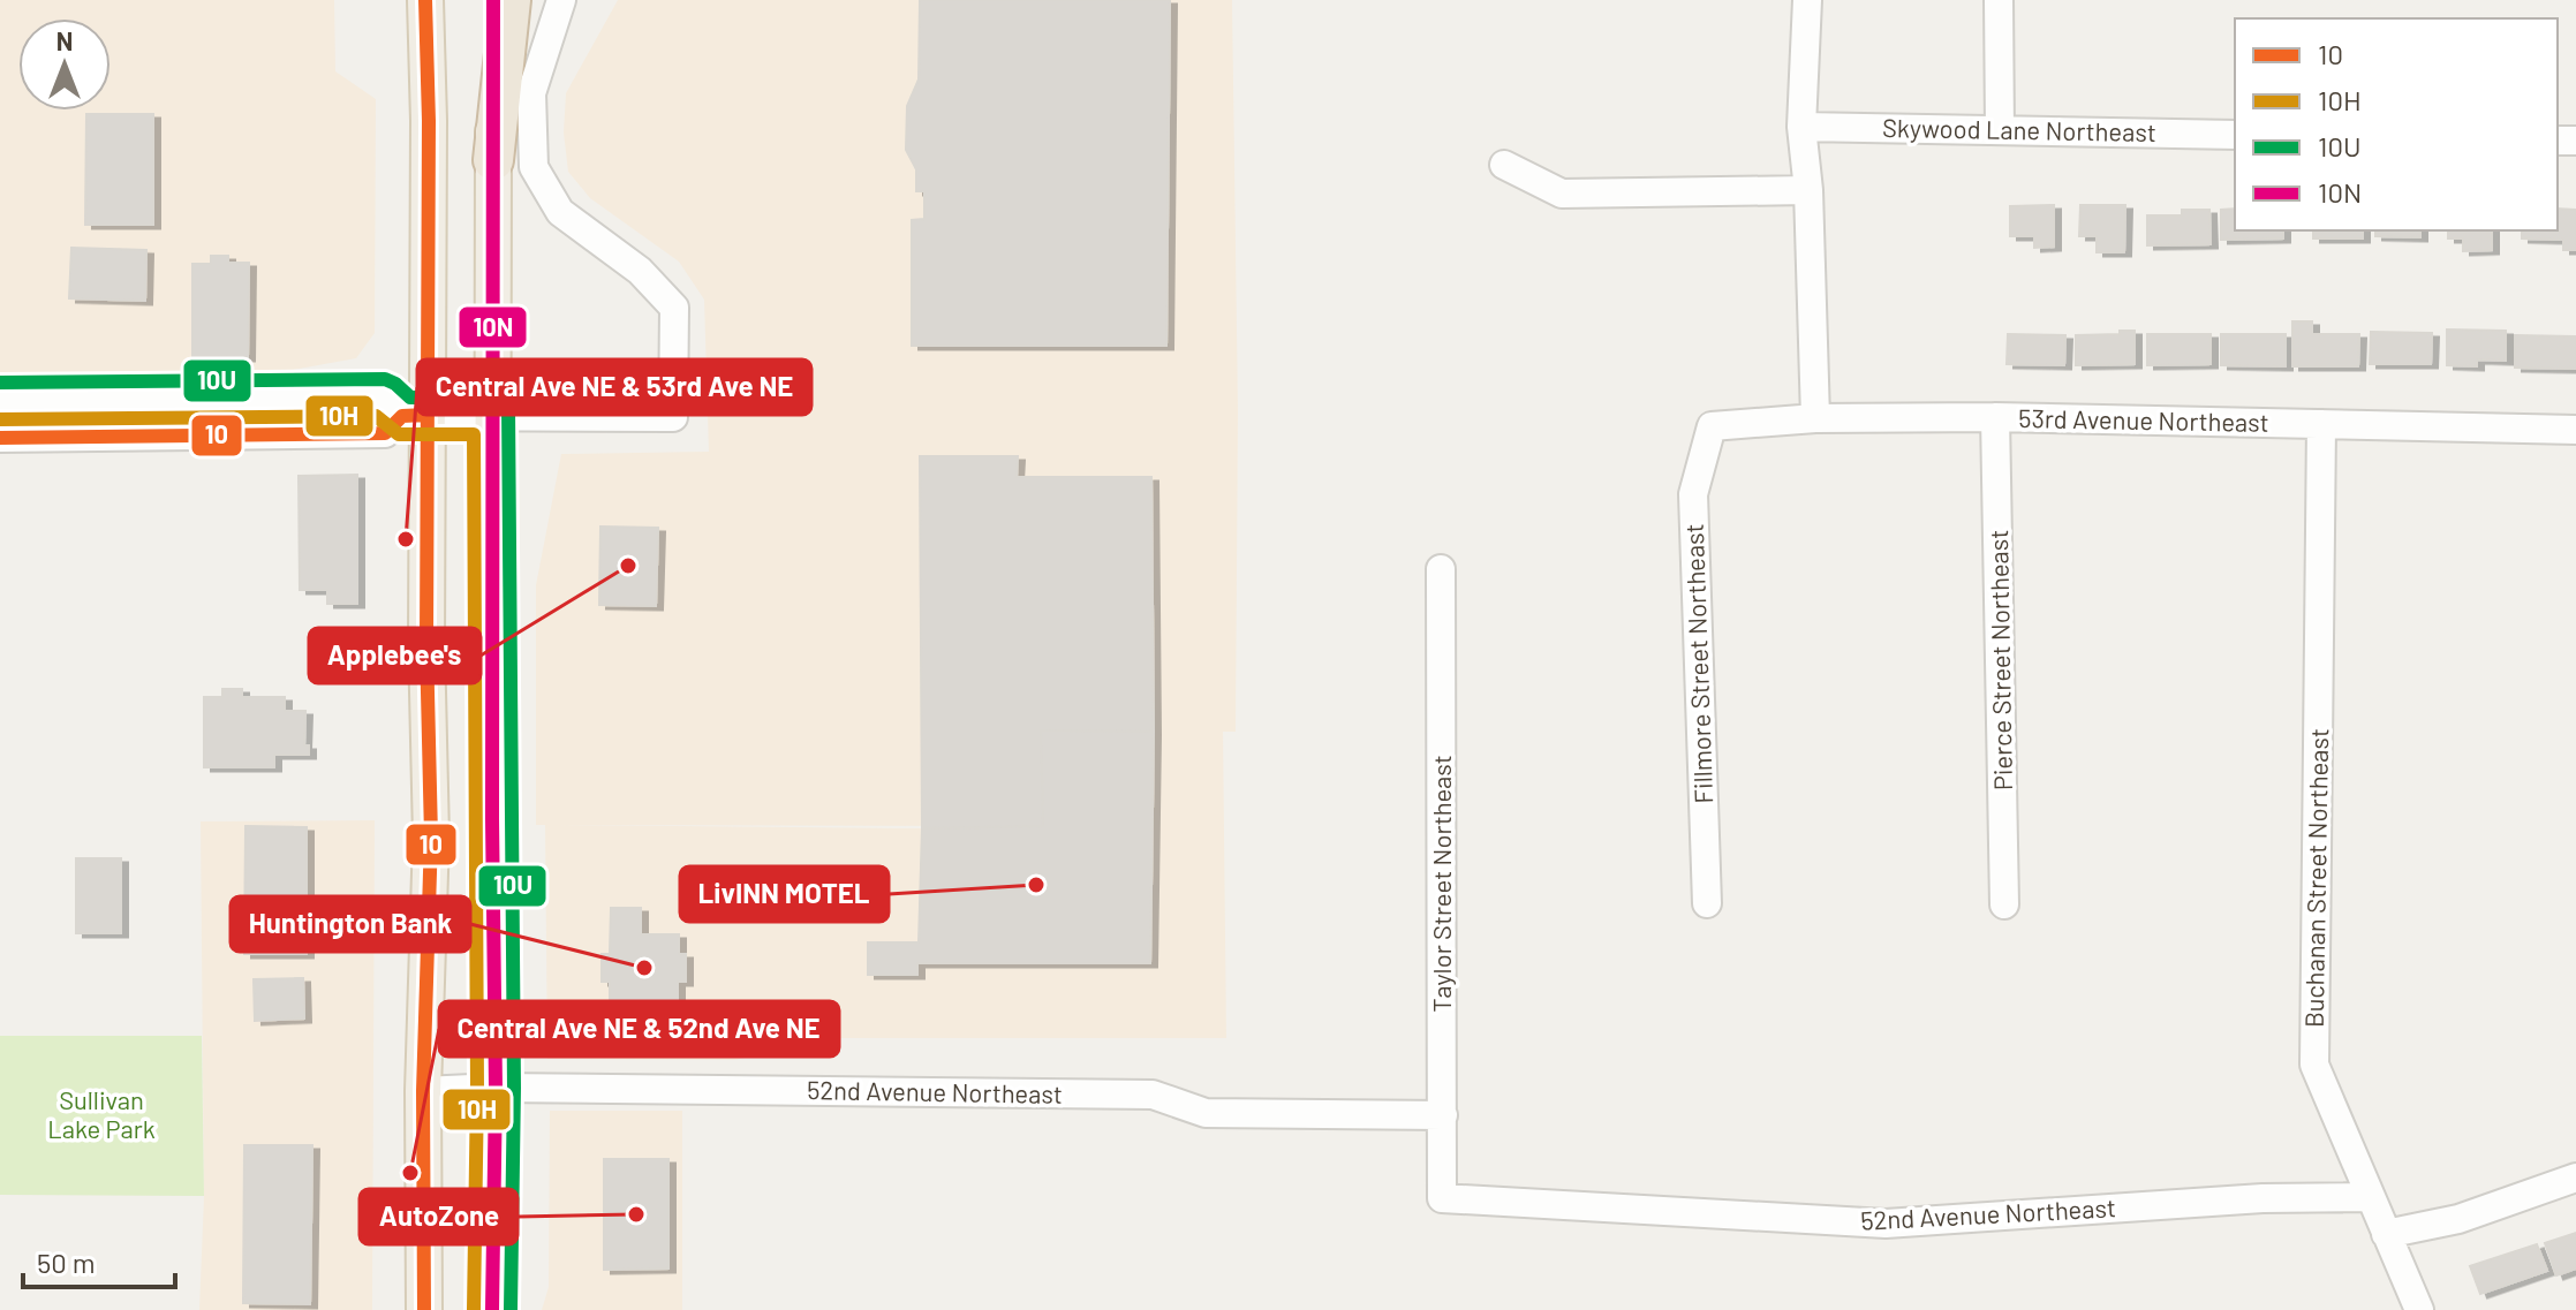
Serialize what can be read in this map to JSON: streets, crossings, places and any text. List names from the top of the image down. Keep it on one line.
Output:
{"streets":{"street":["Skywood Lane Northeast","53rd Avenue Northeast","Pierce Street Northeast","Fillmore Street Northeast","Buchanan Street Northeast","Taylor Street Northeast","52nd Avenue Northeast"]},"crossings":[["53rd Avenue Northeast","Pierce Street Northeast"],["53rd Avenue Northeast","Fillmore Street Northeast"],["53rd Avenue Northeast","Buchanan Street Northeast"],["Buchanan Street Northeast","52nd Avenue Northeast"],["Taylor Street Northeast","52nd Avenue Northeast"]],"parks":["Sullivan Lake Park"],"places":["Central Ave NE & 53rd Ave NE","Applebee's","LivINN MOTEL","Huntington Bank","Central Ave NE & 52nd Ave NE","AutoZone"],"lines":["transit line 10","transit line 10N","transit line 10U","transit line 10H"],"legend":["10","10H","10U","10N"],"scale_bar":"50 m","north":"top"}
